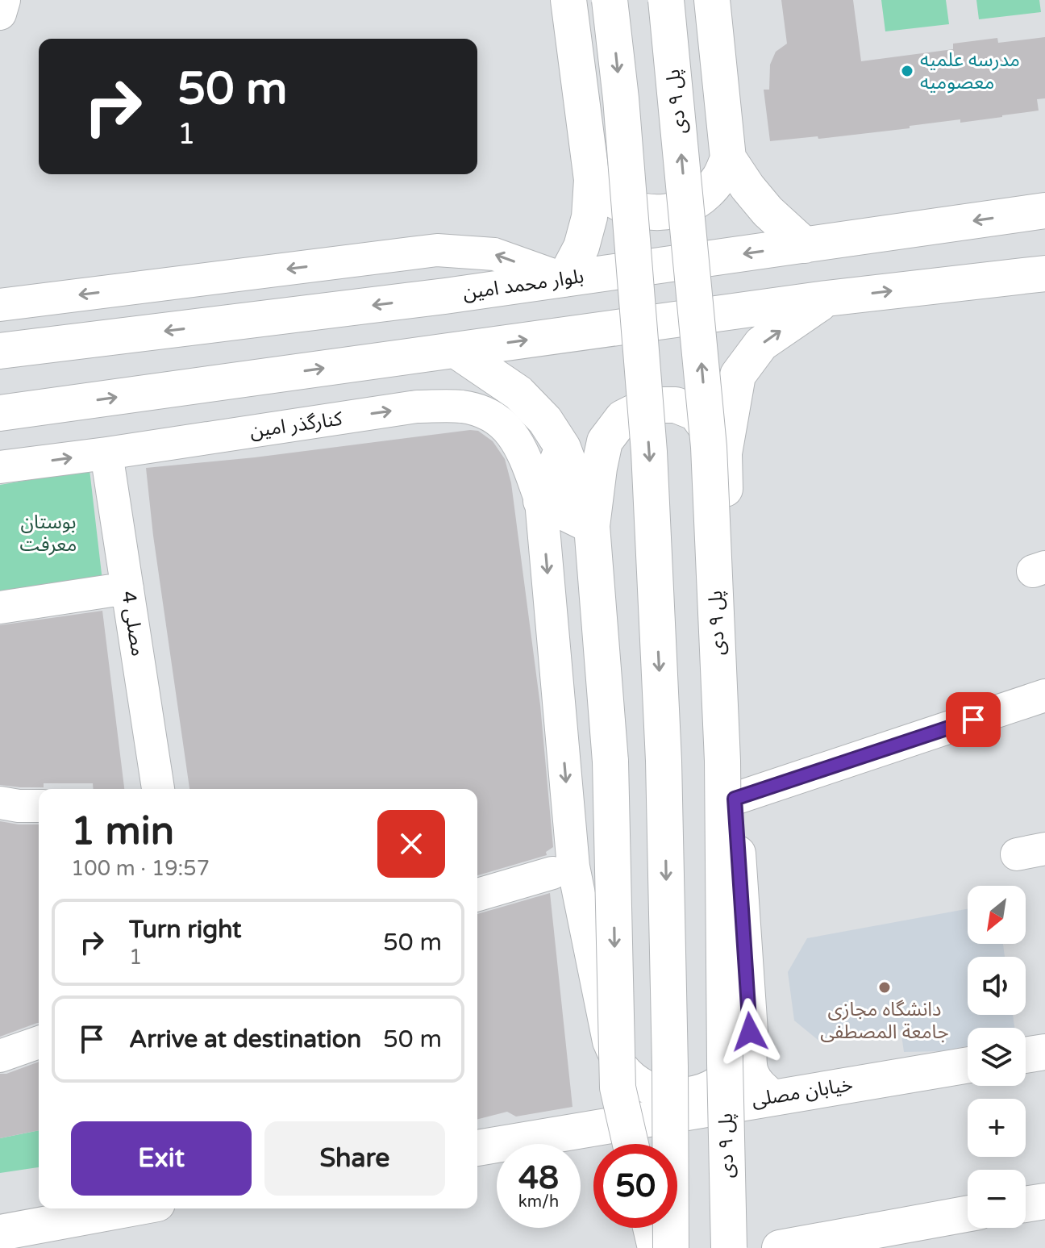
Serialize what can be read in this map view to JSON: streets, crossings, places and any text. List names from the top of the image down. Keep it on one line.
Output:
{"streets":{"main road":["پل ۹ دی","بلوار محمد امین","خیابان مصلی"],"street":["کنارگذر امین","مصلی 4"]},"crossings":[["کنارگذر امین","مصلی 4"]],"parks":["بوستان معرفت"],"places":["مدرسه علمیه معصومیه","دانشگاه مجازی جامعة المصطفی"],"north":"bottom left","page":{"turn":["50 m","1"],"heading":["1 min","100 m · 19:57"],"map_buttons":["+","−"],"list":[{"name":"Turn right","note":"1","value":"50 m"},{"name":"Arrive at destination","value":"50 m"}],"buttons":["Exit","Share"],"speed":"48 km/h","limit":"50"}}
